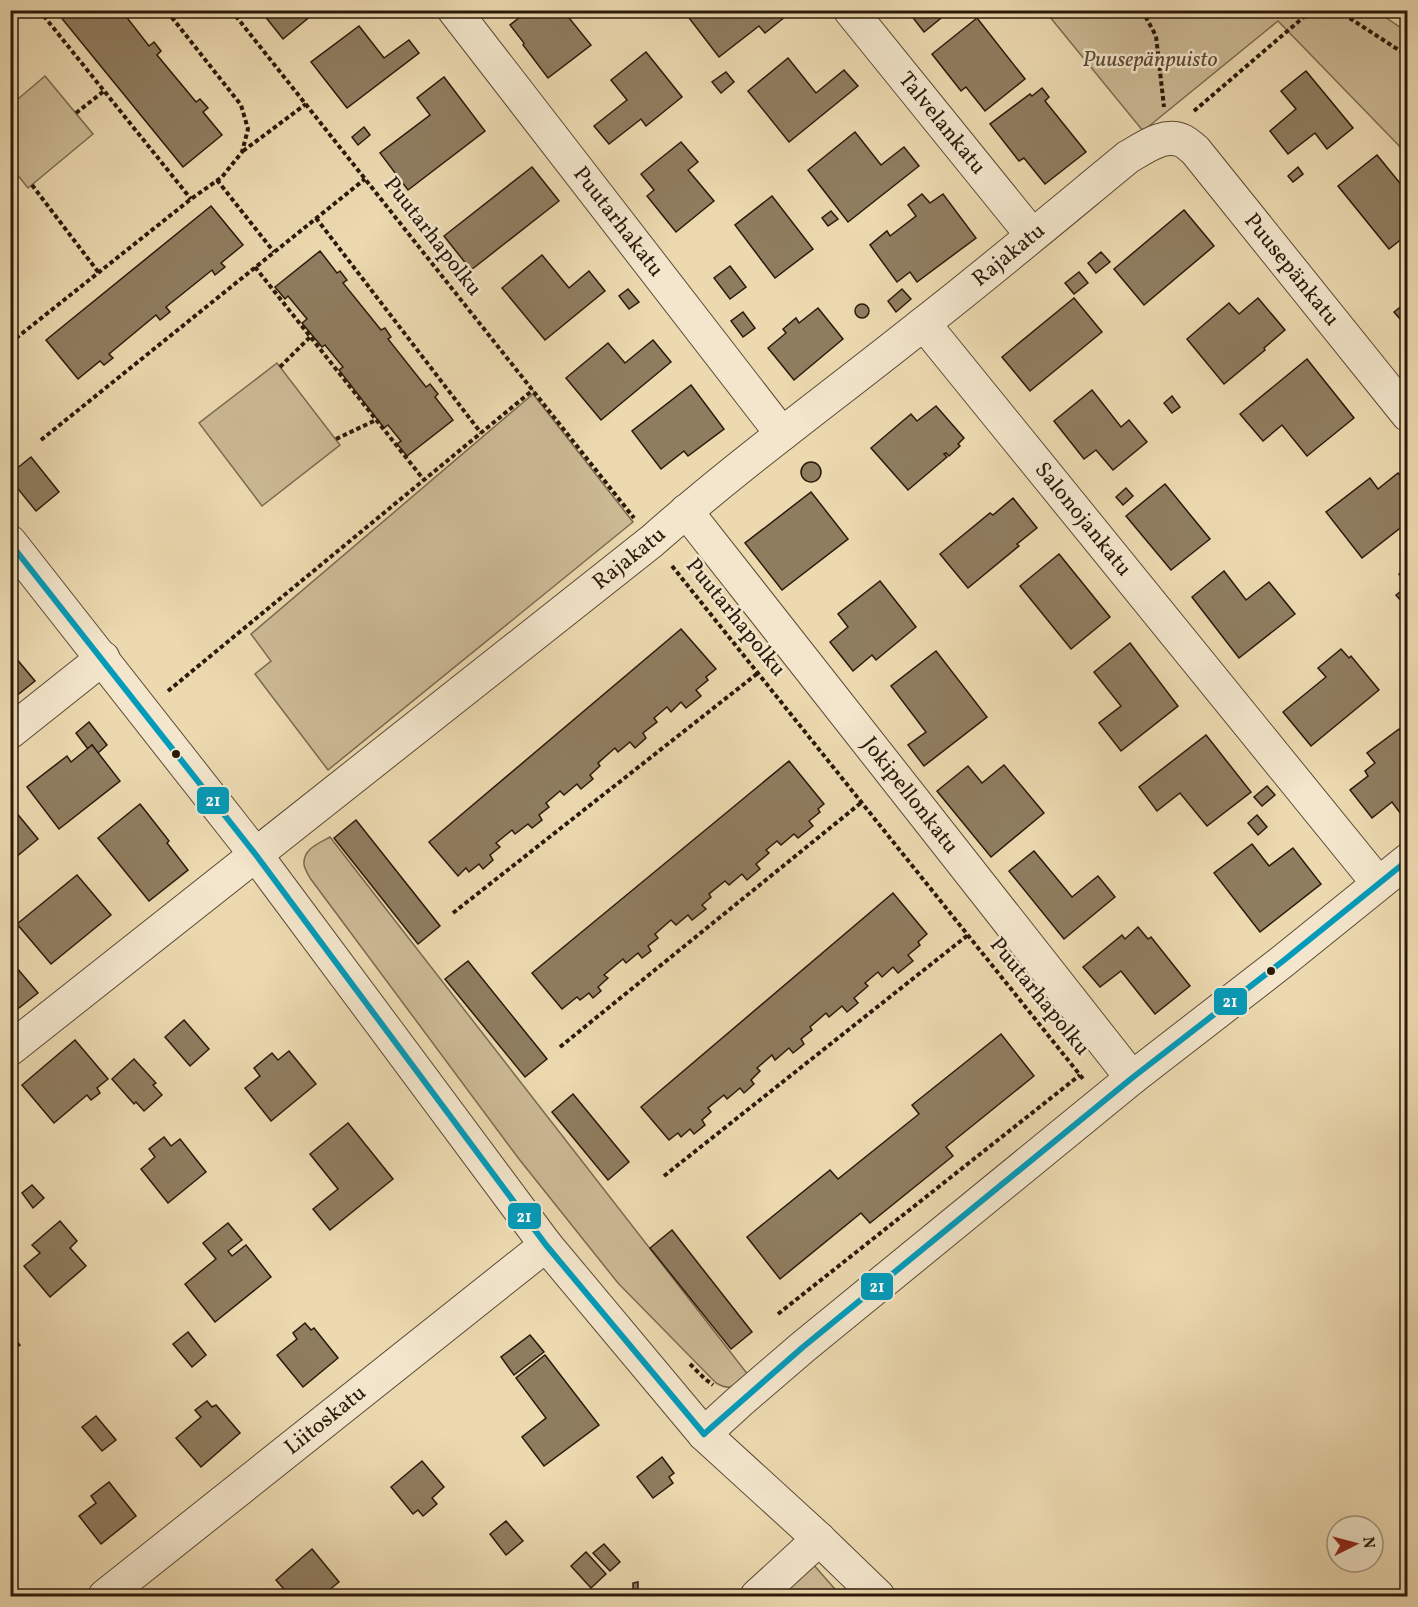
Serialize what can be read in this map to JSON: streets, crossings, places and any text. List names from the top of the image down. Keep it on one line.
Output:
{"streets":{"street":["Talvelankatu","Puutarhakatu","Rajakatu","Puusepänkatu","Salonojankatu","Jokipellonkatu","Liitoskatu"],"path":["Puutarhapolku"]},"crossings":[["Talvelankatu","Rajakatu"],["Puutarhakatu","Rajakatu"],["Puutarhapolku","Rajakatu"],["Rajakatu","Puusepänkatu"],["Rajakatu","Salonojankatu"],["Rajakatu","Jokipellonkatu"]],"parks":["Puusepänpuisto"],"lines":["transit line 21"],"north":"right"}
